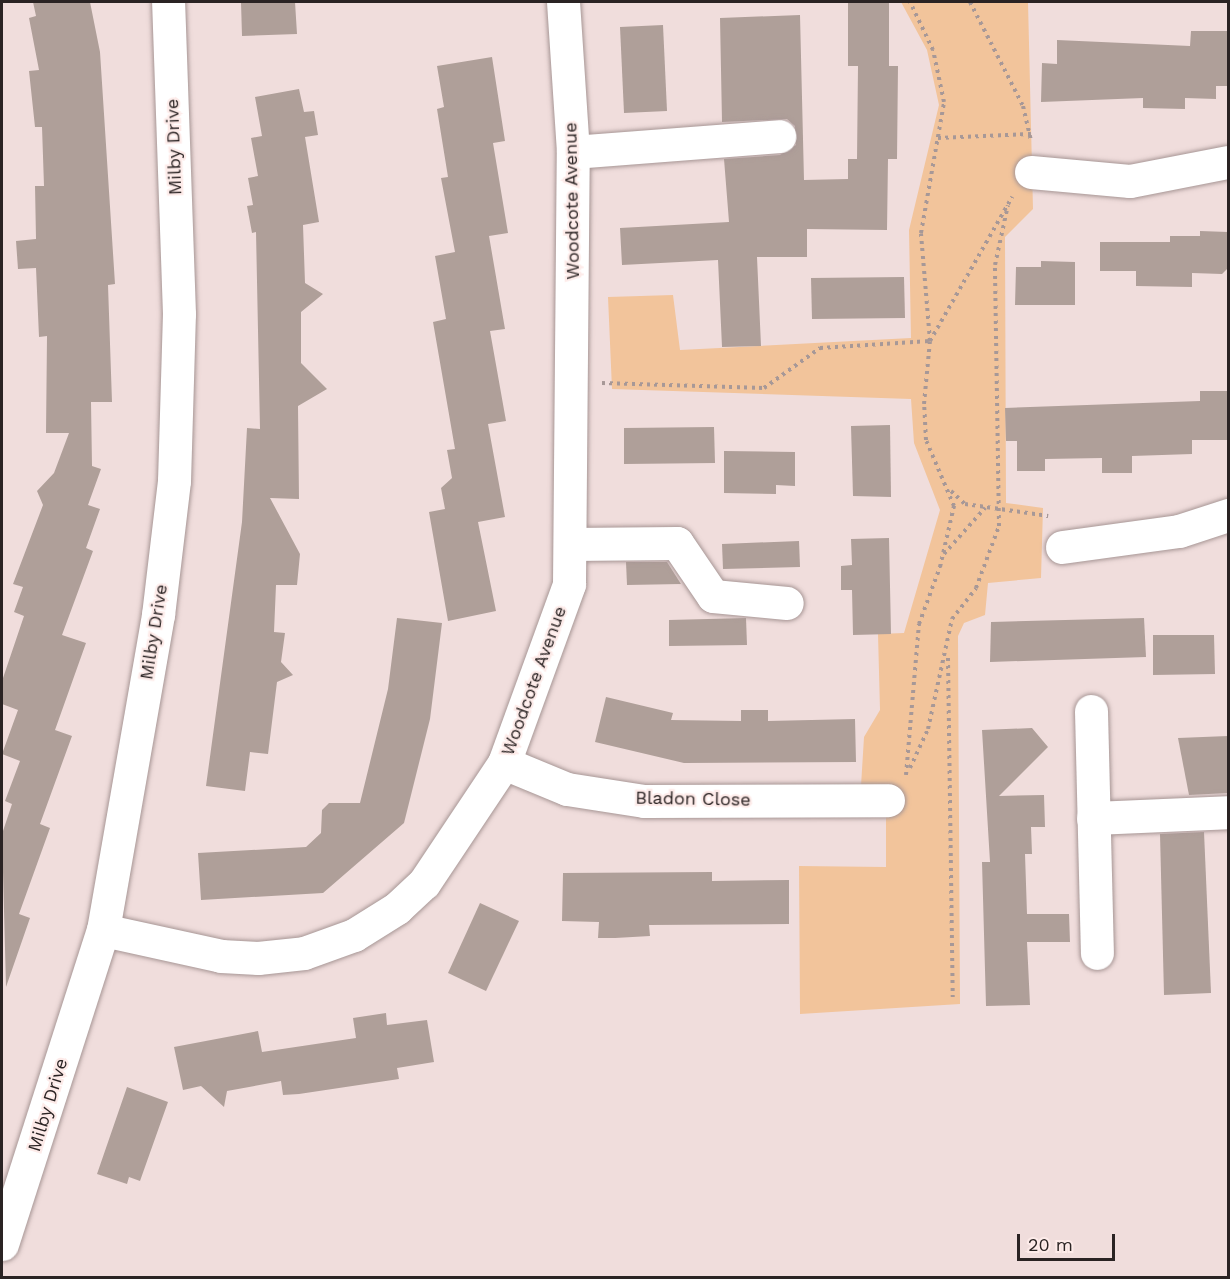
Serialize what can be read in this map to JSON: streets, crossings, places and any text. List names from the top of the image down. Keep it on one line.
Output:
{"streets":{"street":["Milby Drive","Woodcote Avenue","Bladon Close"]},"crossings":[["Milby Drive","Woodcote Avenue"],["Woodcote Avenue","Bladon Close"]],"scale_bar":"20 m"}
